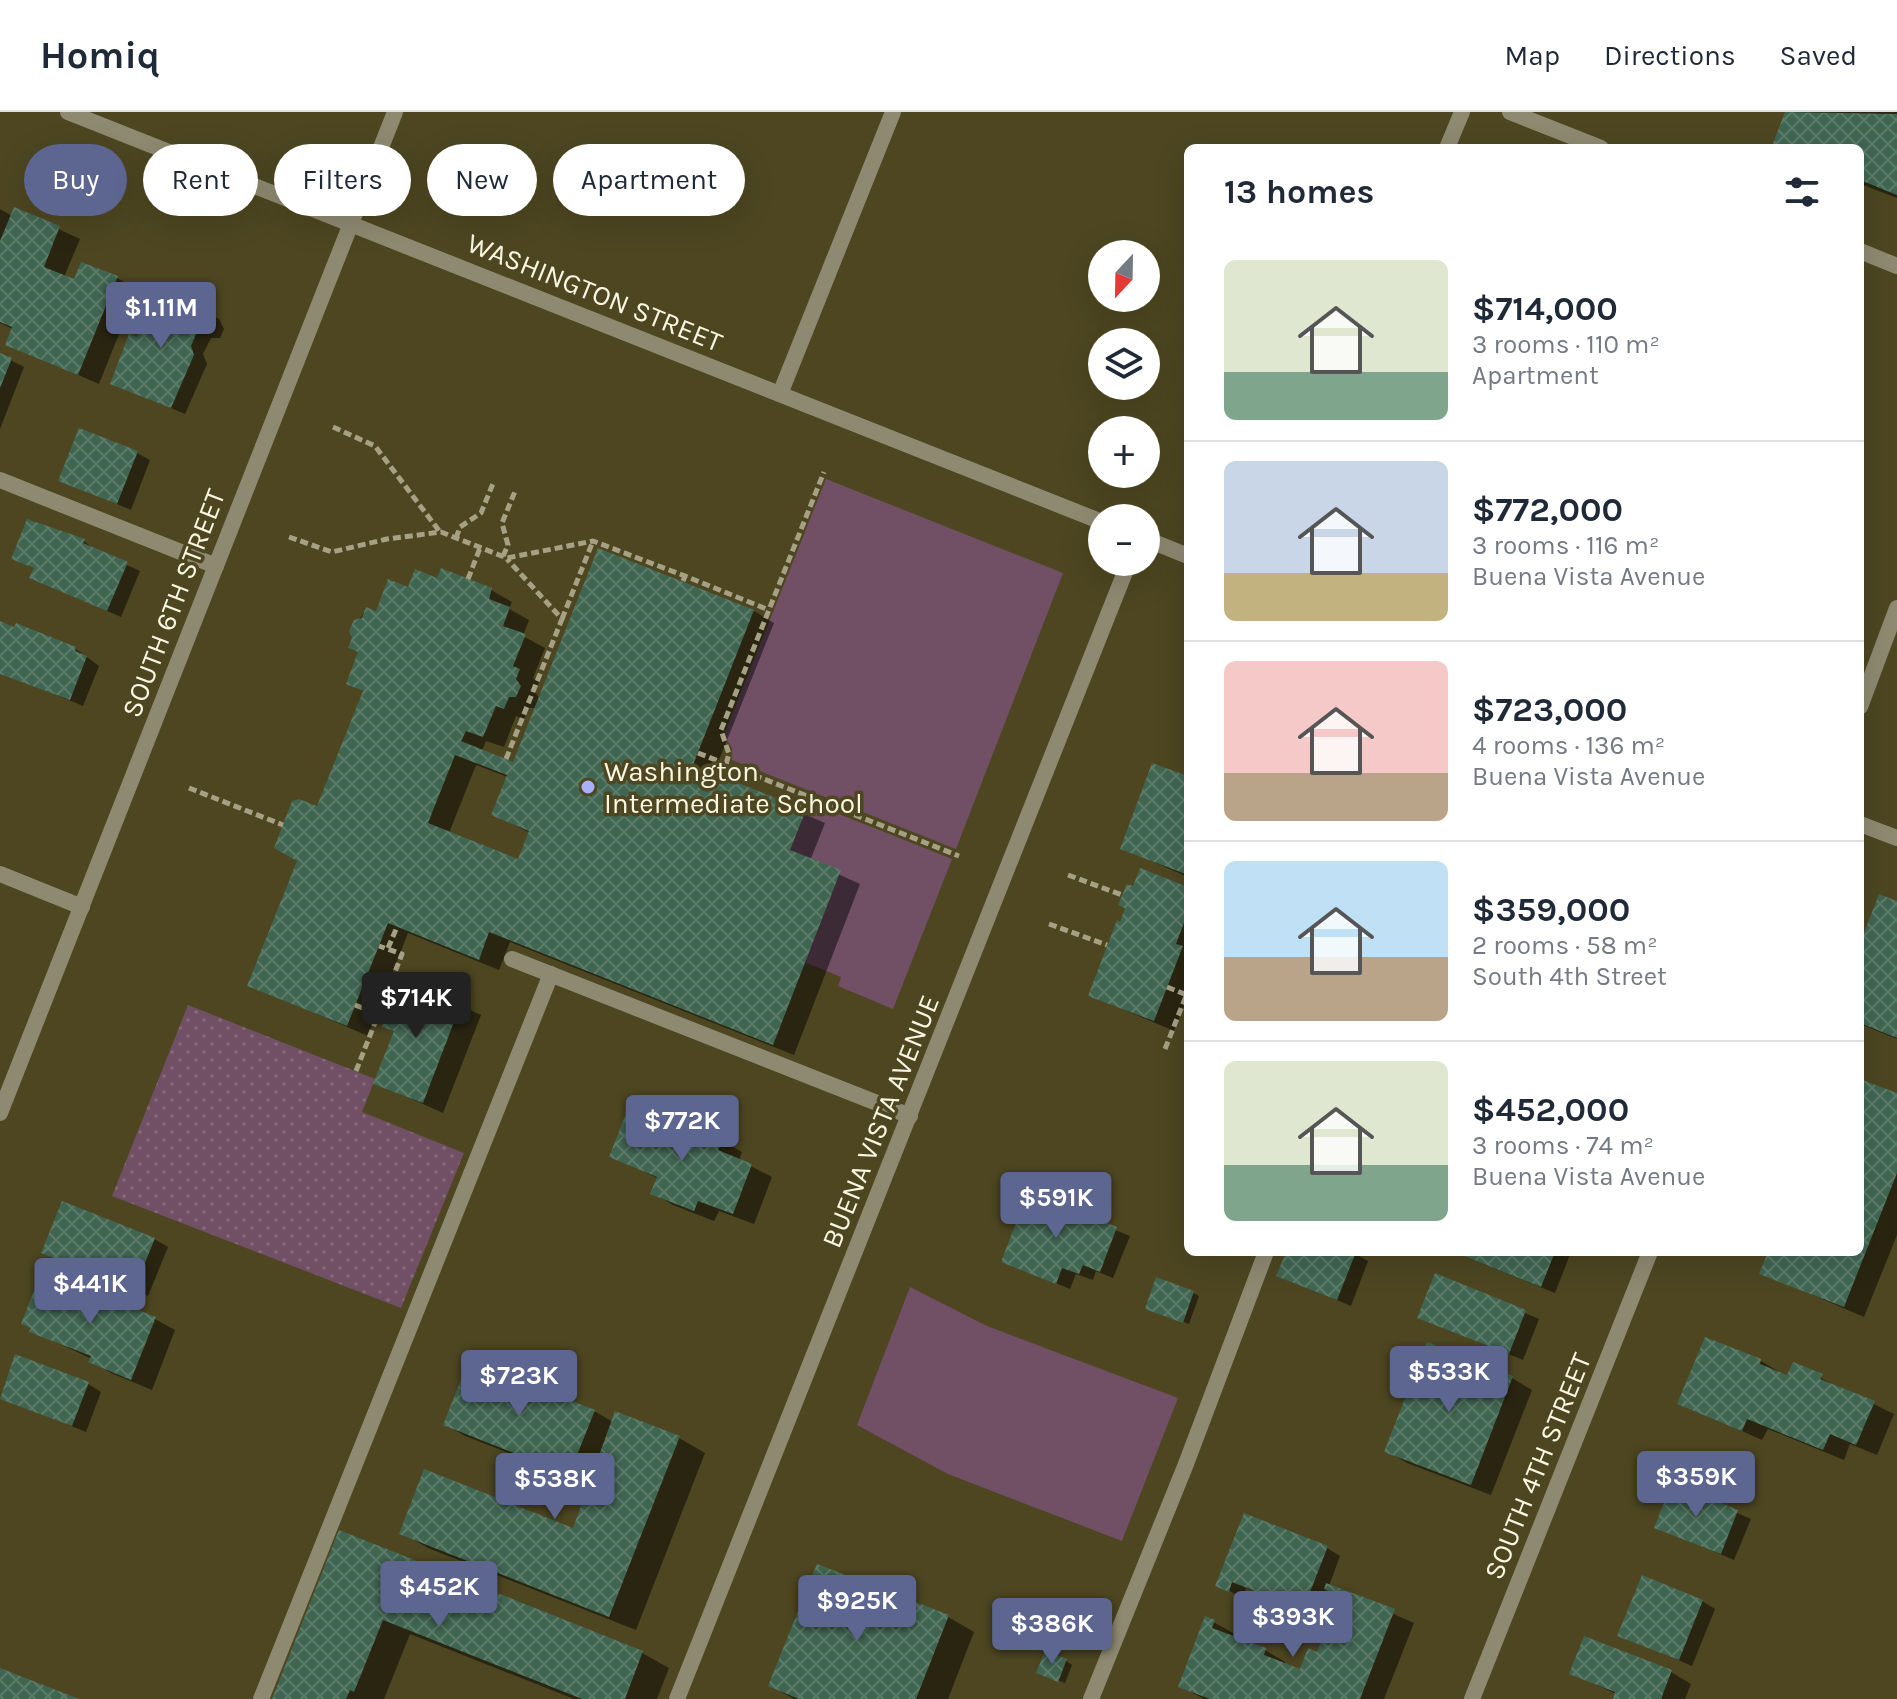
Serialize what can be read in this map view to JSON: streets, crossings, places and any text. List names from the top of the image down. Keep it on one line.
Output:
{"streets":{"street":["WASHINGTON STREET","SOUTH 6TH STREET","BUENA VISTA AVENUE","SOUTH 4TH STREET"]},"crossings":[["WASHINGTON STREET","SOUTH 6TH STREET"]],"places":["Washington Intermediate School"],"north":"bottom","page":{"header":"Homiq","nav":["Map","Directions","Saved"],"chip":["Buy","Rent","Filters","New","Apartment"],"heading":"13 homes","map_buttons":["+","−"],"list":[{"name":"$714,000","note":"3 rooms · 110 m² · Apartment"},{"name":"$772,000","note":"3 rooms · 116 m² · Buena Vista Avenue"},{"name":"$723,000","note":"4 rooms · 136 m² · Buena Vista Avenue"},{"name":"$359,000","note":"2 rooms · 58 m² · South 4th Street"},{"name":"$452,000","note":"3 rooms · 74 m² · Buena Vista Avenue"}],"price":["$1.11M","$714K","$772K","$591K","$441K","$533K","$723K","$359K","$538K","$452K","$925K","$393K","$386K"]}}
